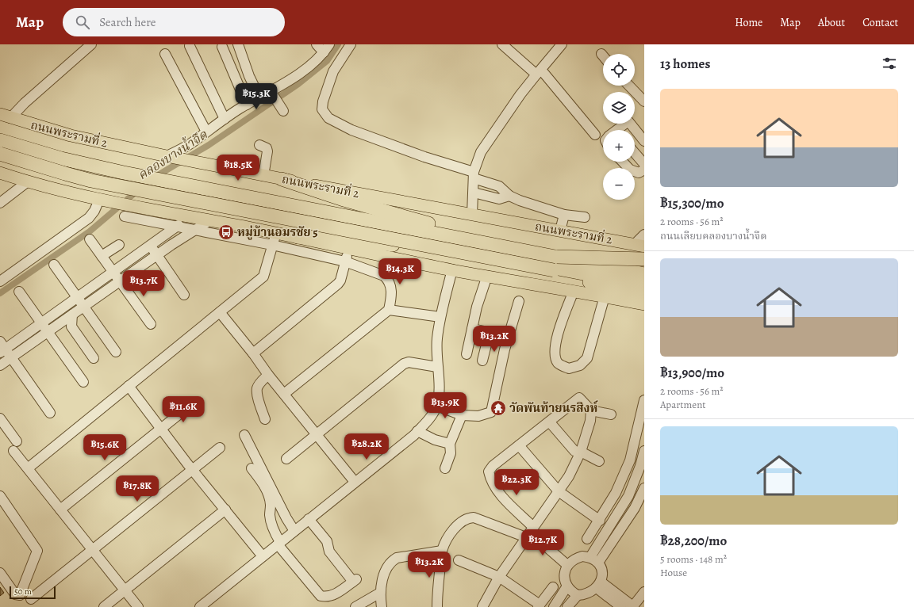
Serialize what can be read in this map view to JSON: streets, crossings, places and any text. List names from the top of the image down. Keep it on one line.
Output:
{"streets":{"highway":["ถนนพระรามที่ 2"]},"water":["คลองบางน้ำจืด"],"places":{"bus stop":["หมู่บ้านอมรชัย 5"],"temple":["วัดพันท้ายนรสิงห์"]},"scale_bar":"50 m","page":{"header":"Map","search":"Search here","nav":["Home","Map","About","Contact"],"heading":"13 homes","map_buttons":["+","−"],"list":[{"name":"฿15,300/mo","note":"2 rooms · 56 m² · ถนนเลียบคลองบางน้ำจืด"},{"name":"฿13,900/mo","note":"2 rooms · 56 m² · Apartment"},{"name":"฿28,200/mo","note":"5 rooms · 148 m² · House"}],"price":["฿15.3K","฿18.5K","฿14.3K","฿13.7K","฿13.2K","฿13.9K","฿11.6K","฿28.2K","฿15.6K","฿22.3K","฿17.8K","฿12.7K","฿13.2K"],"scale":"50 m"}}
